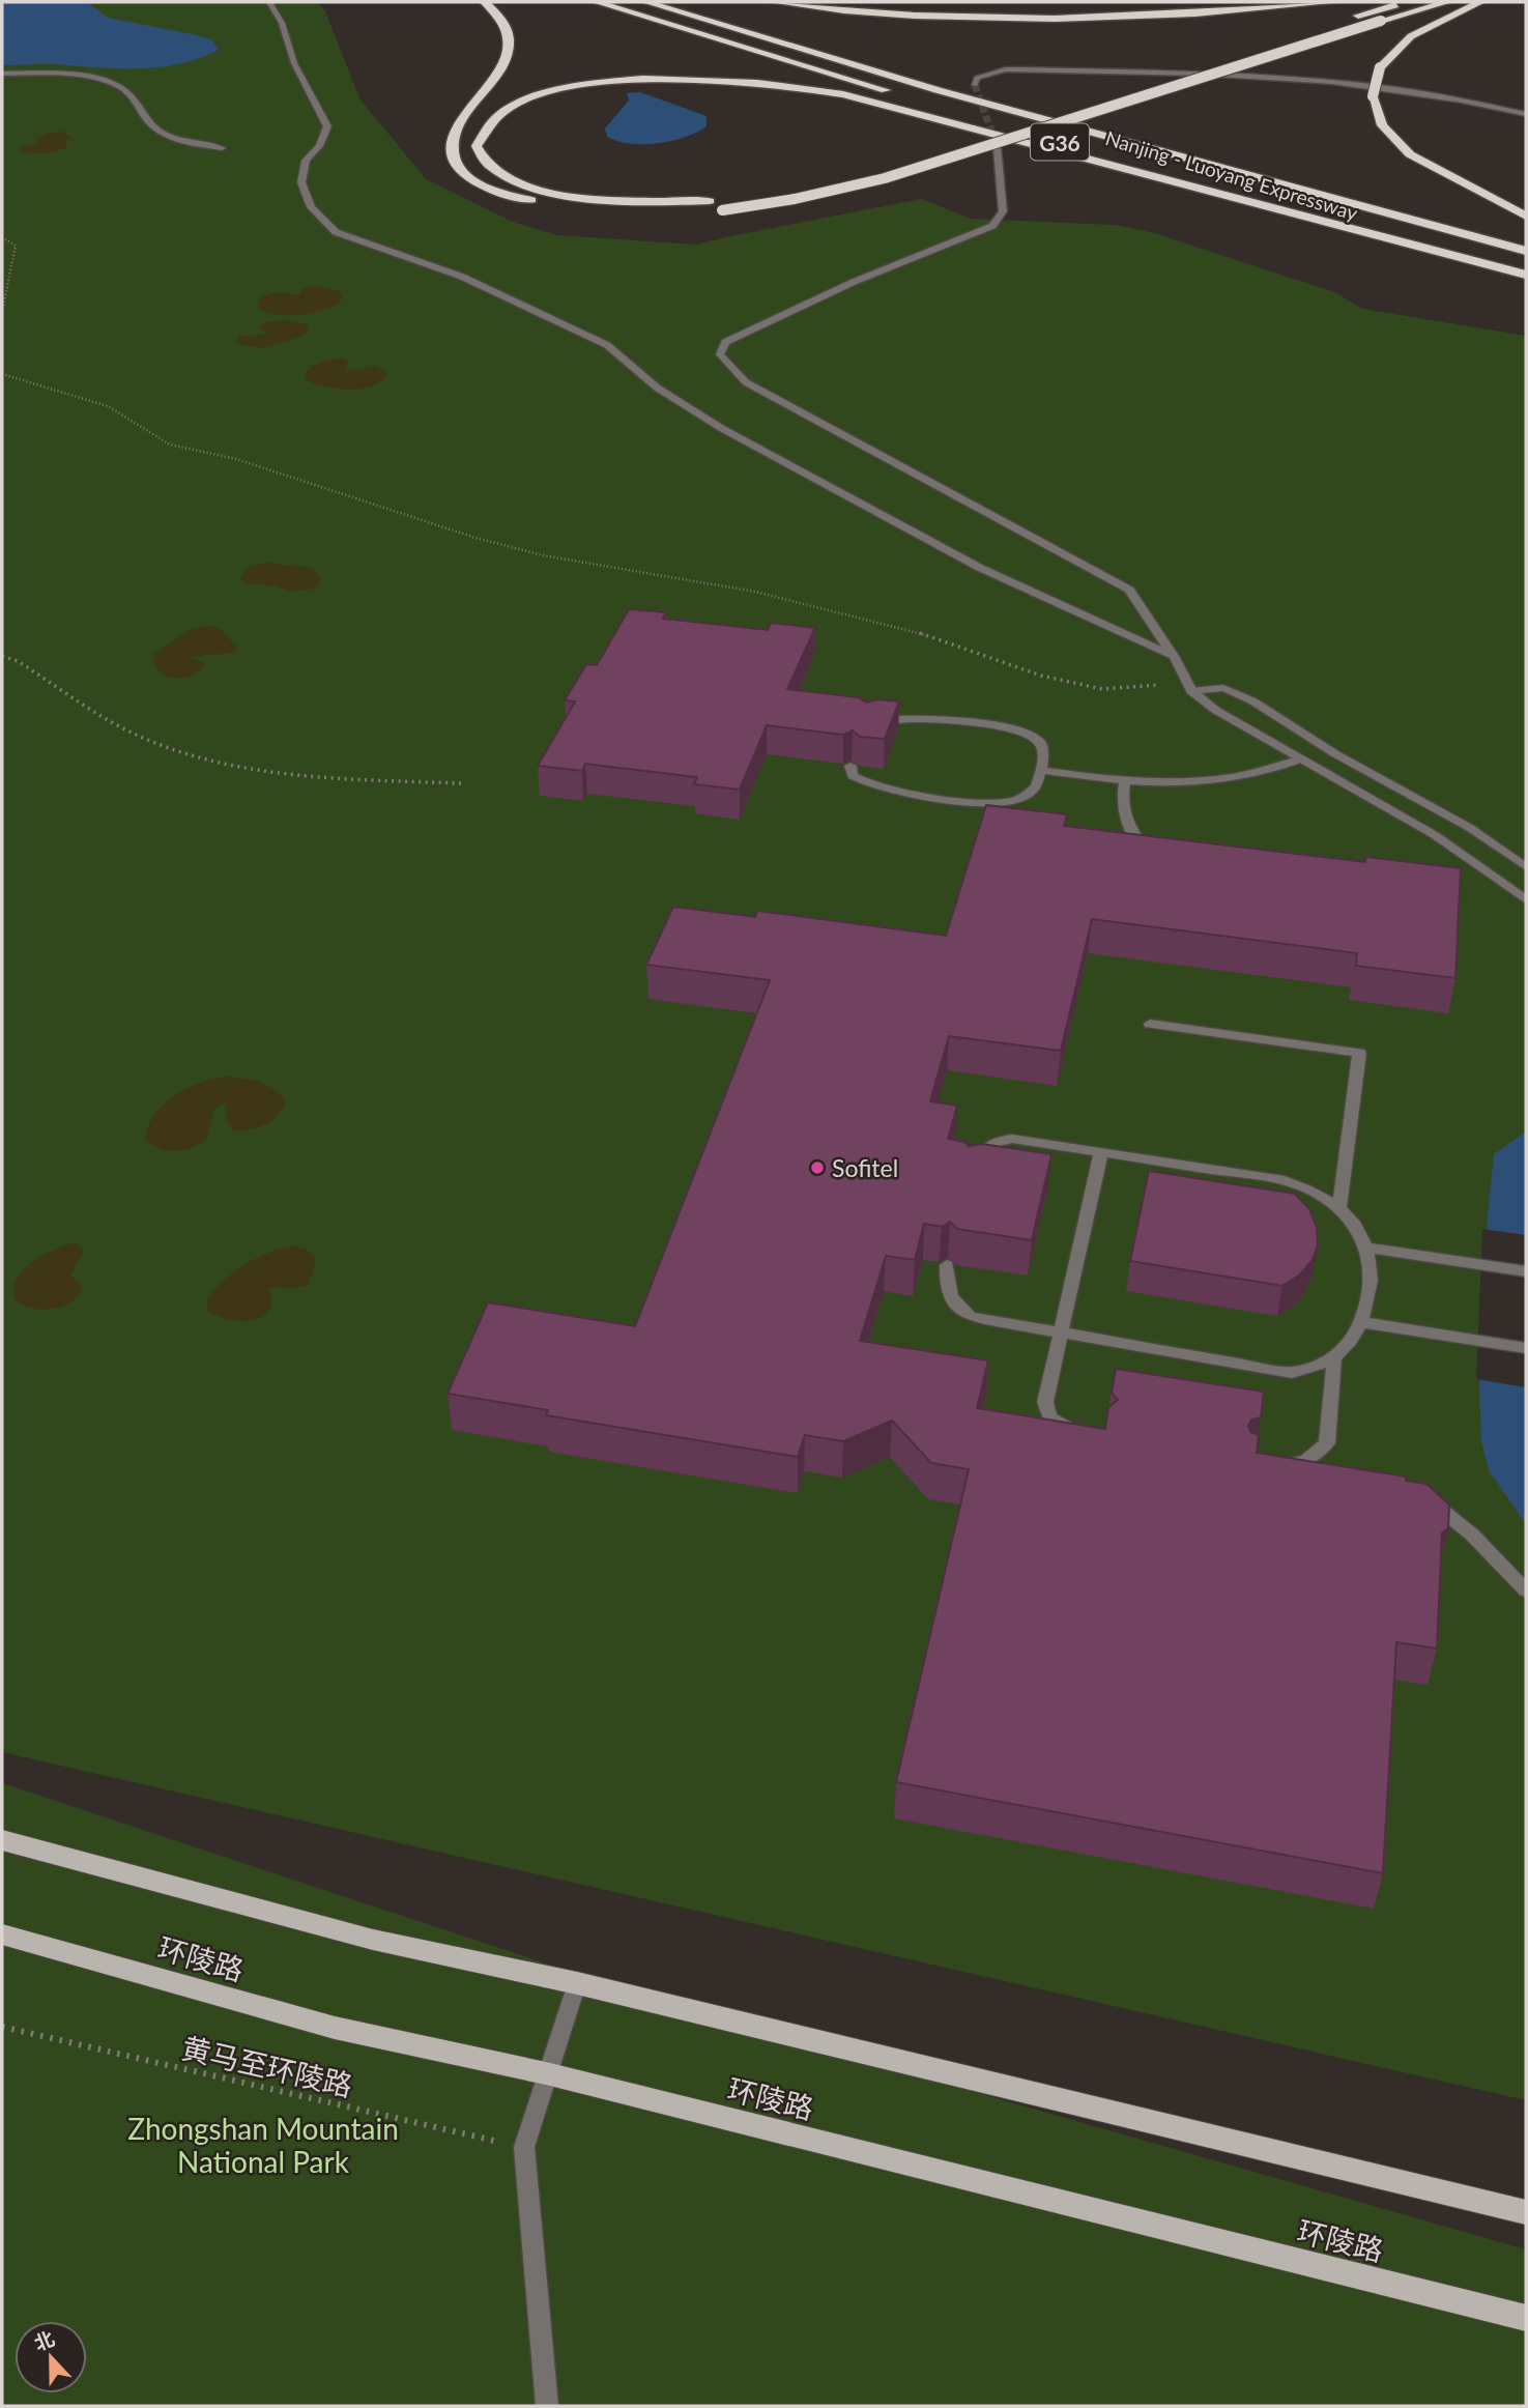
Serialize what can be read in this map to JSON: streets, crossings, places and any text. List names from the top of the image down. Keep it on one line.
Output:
{"streets":{"highway":["G36","Nanjing - Luoyang Expressway"],"main road":["环陵路"],"path":["黄马至环陵路"]},"parks":["Zhongshan Mountain National Park"],"places":["Sofitel"],"north":"top"}
